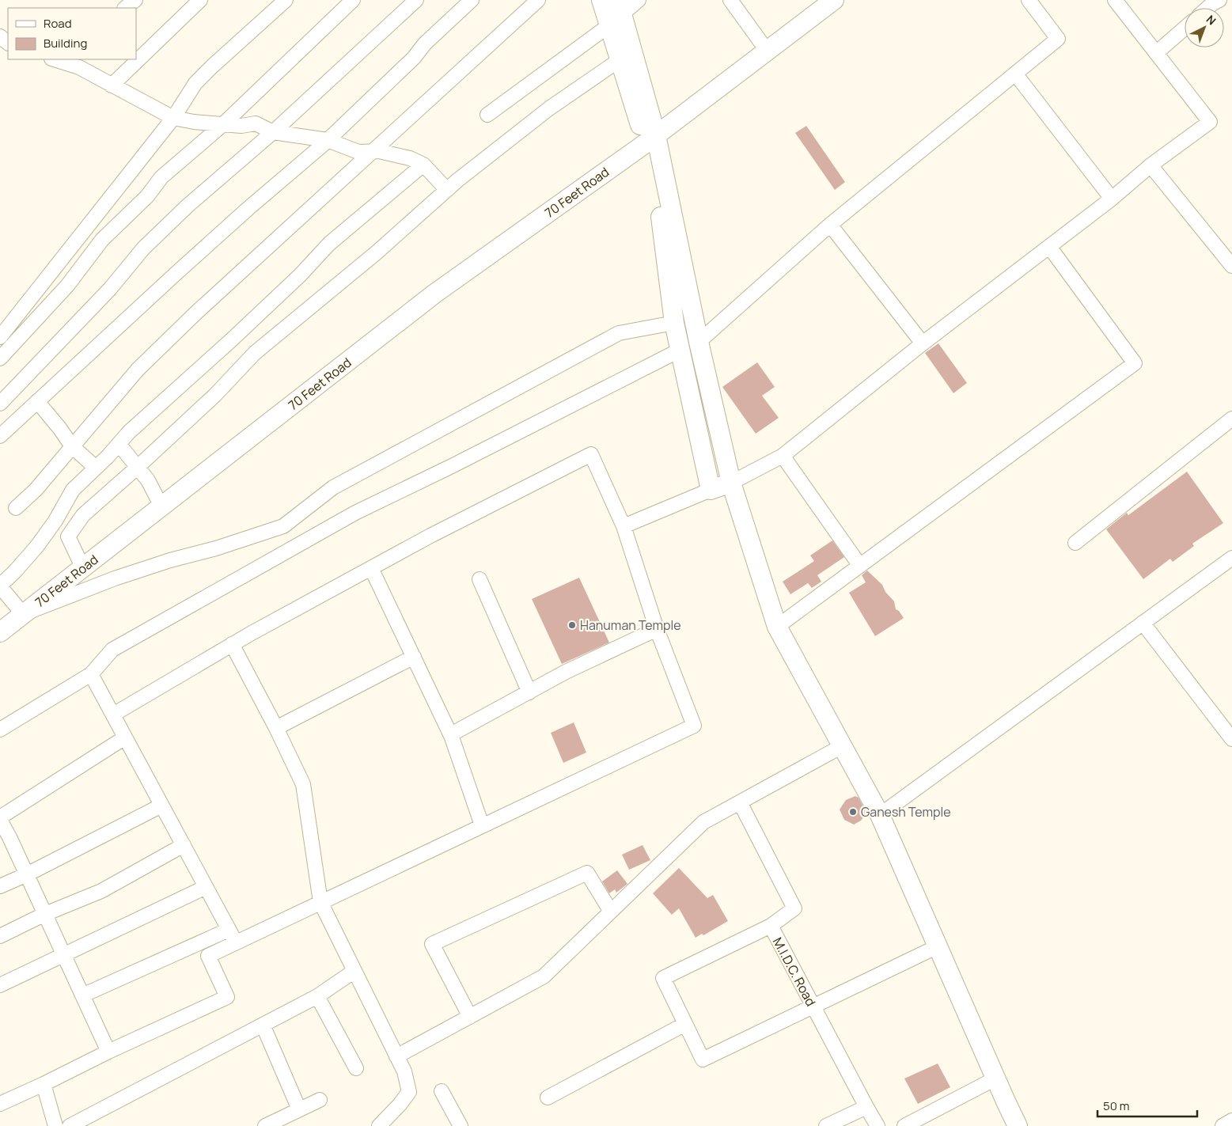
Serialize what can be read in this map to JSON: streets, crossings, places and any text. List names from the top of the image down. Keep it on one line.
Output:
{"streets":{"main road":["70 Feet Road"],"street":["M.I.D.C. Road"]},"places":["Hanuman Temple","Ganesh Temple"],"legend":["Road","Building"],"scale_bar":"50 m","north":"top right"}
